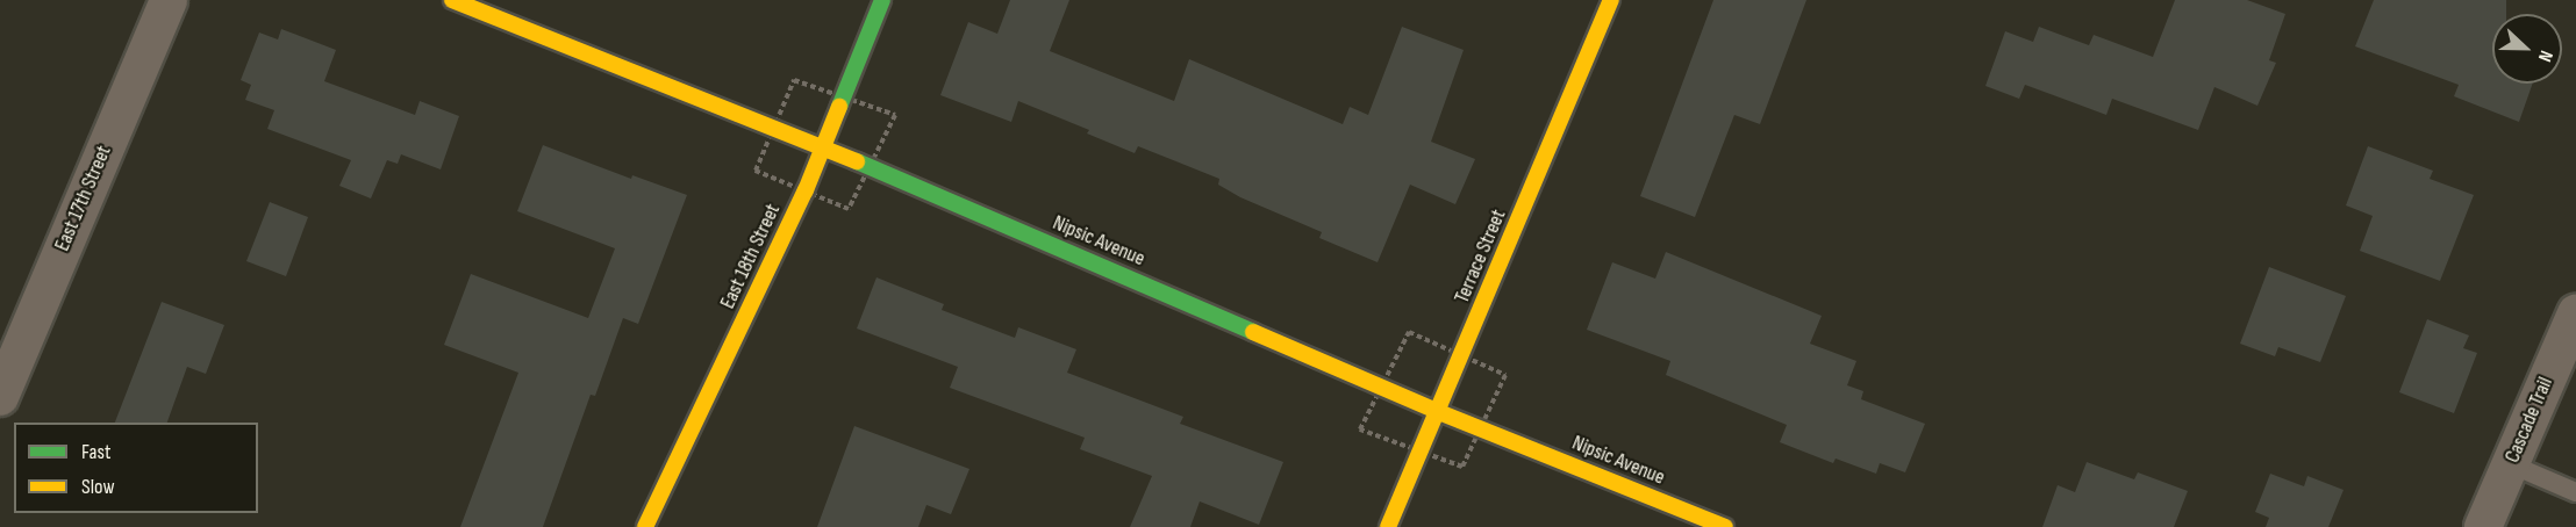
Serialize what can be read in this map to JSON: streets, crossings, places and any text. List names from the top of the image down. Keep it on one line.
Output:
{"streets":{"street":["East 17th Street","Nipsic Avenue","East 18th Street","Terrace Street","Cascade Trail"]},"crossings":[["Nipsic Avenue","East 18th Street"],["Nipsic Avenue","Terrace Street"]],"legend":["Fast","Slow"],"north":"right"}
